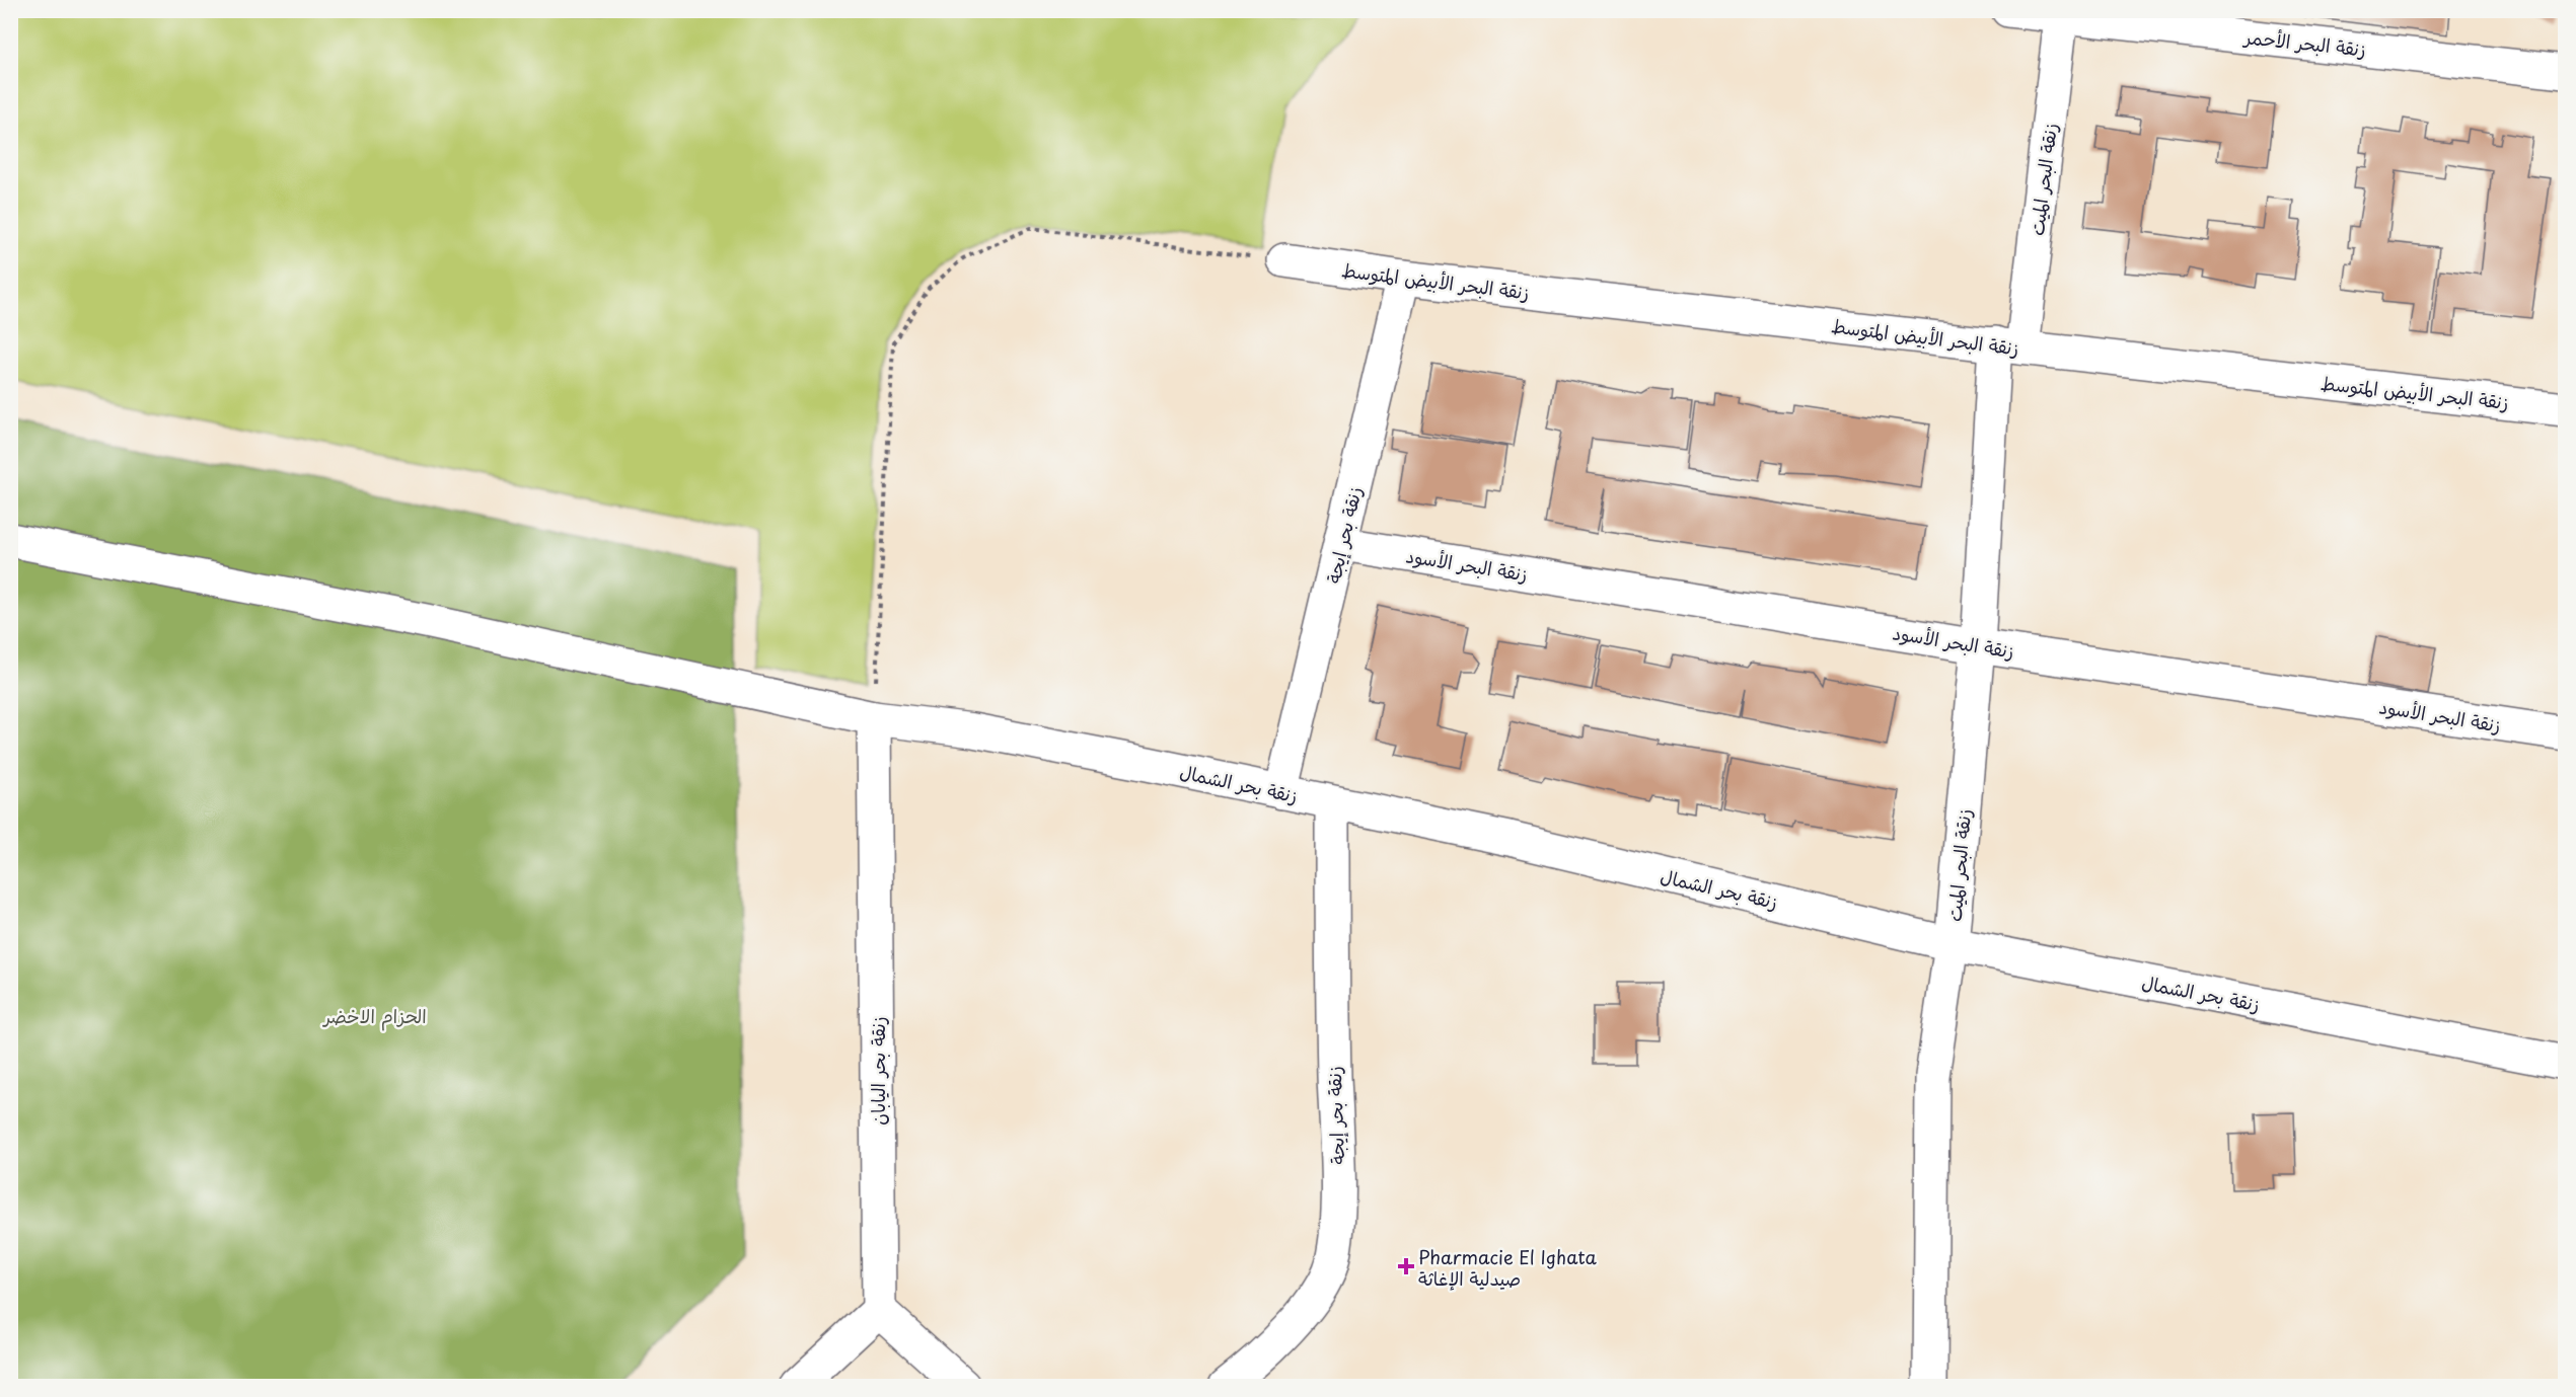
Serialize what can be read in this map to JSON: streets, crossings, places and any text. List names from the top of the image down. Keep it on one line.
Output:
{"streets":{"street":["زنقة البحر الأحمر","زنقة البحر الميت","زنقة البحر الأبيض المتوسط","زنقة بحر إيجة","زنقة البحر الأسود","زنقة بحر الشمال","زنقة بحر اليابان"]},"crossings":[["زنقة البحر الأحمر","زنقة البحر الميت"],["زنقة البحر الميت","زنقة البحر الأبيض المتوسط"],["زنقة البحر الميت","زنقة البحر الأسود"],["زنقة البحر الميت","زنقة بحر الشمال"],["زنقة البحر الأبيض المتوسط","زنقة بحر إيجة"],["زنقة بحر إيجة","زنقة البحر الأسود"],["زنقة بحر إيجة","زنقة بحر الشمال"],["زنقة بحر الشمال","زنقة بحر اليابان"]],"parks":["الحزام الاخضر"],"places":{"health":["Pharmacie El Ighata صيدلية الإغاثة"]}}
